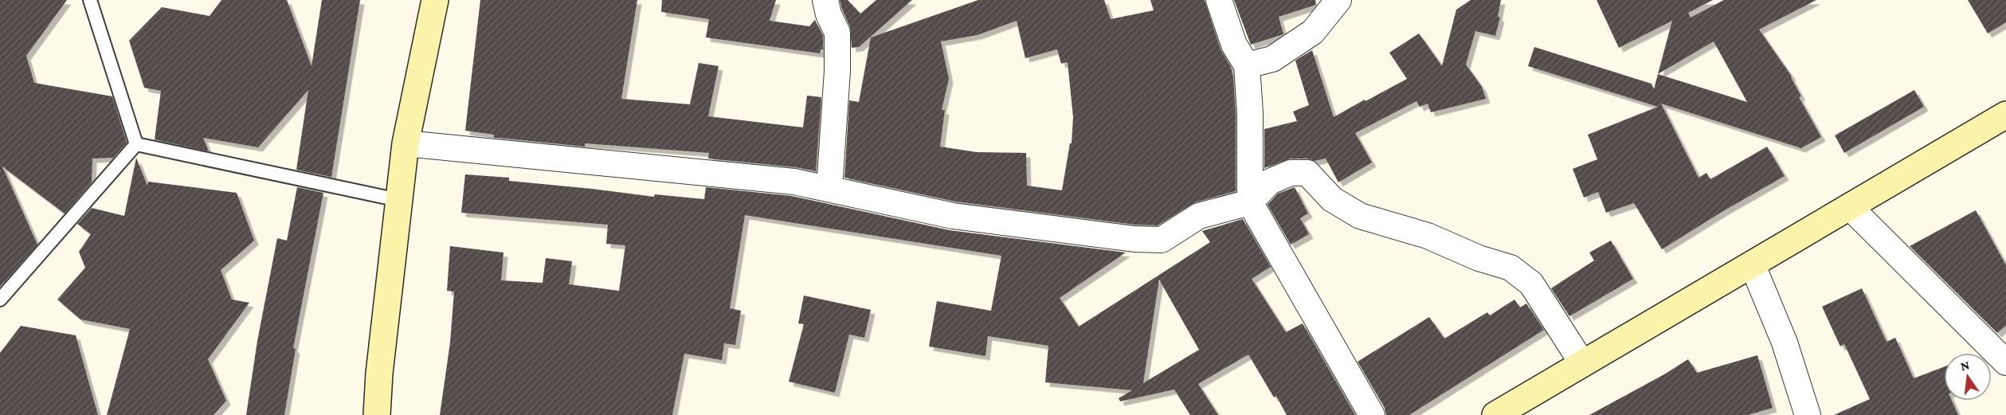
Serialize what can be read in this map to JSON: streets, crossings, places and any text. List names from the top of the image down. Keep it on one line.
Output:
{"north":"top"}
